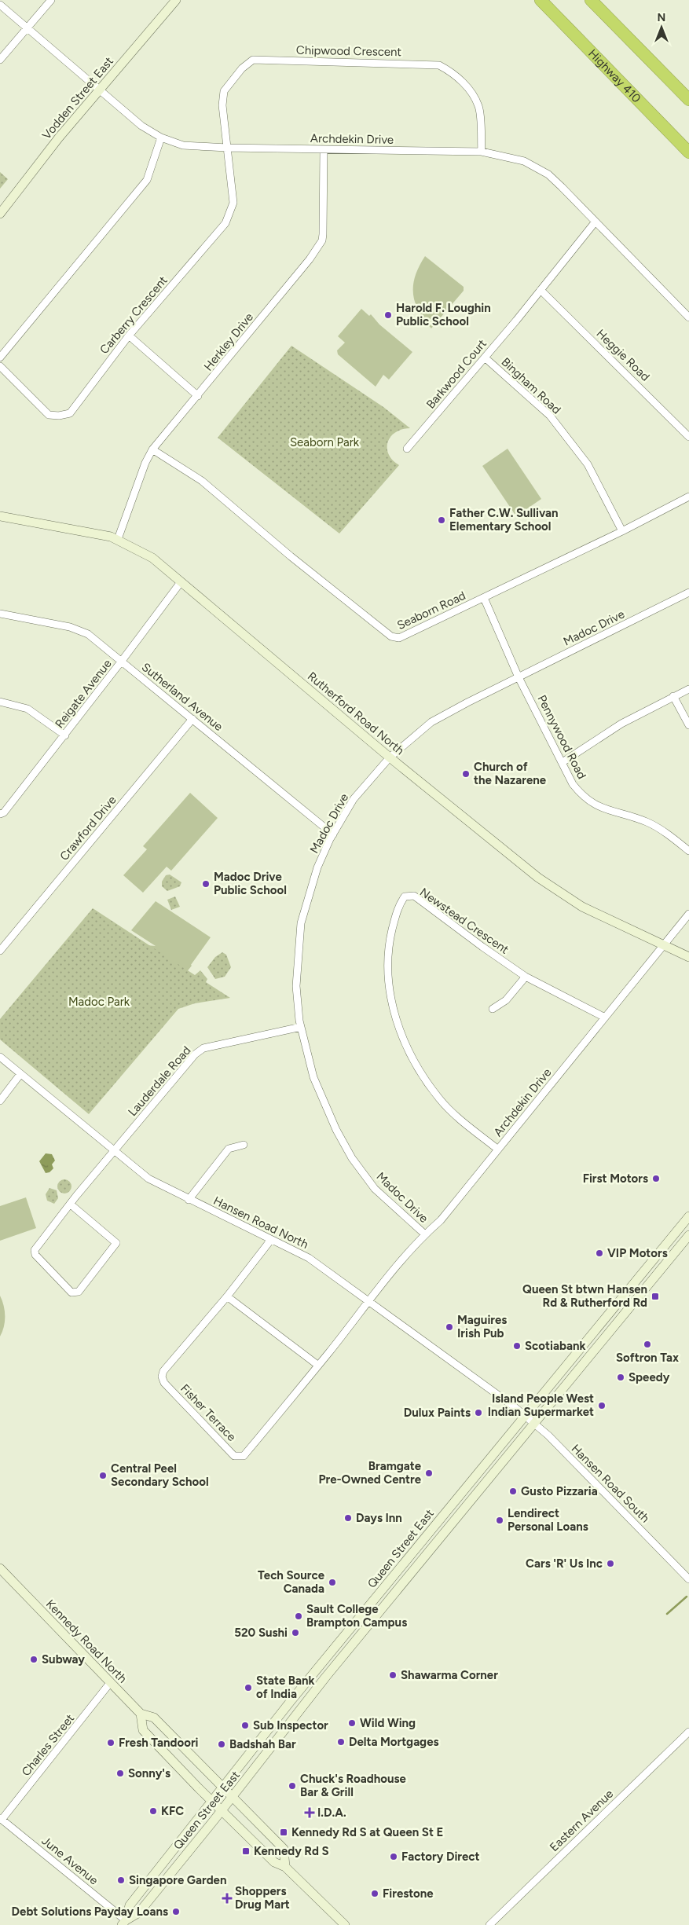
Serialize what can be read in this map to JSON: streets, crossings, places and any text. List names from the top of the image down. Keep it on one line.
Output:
{"streets":{"highway":["Highway 410"],"main road":["Vodden Street East","Rutherford Road North","Queen Street East","Kennedy Road North"],"street":["Chipwood Crescent","Archdekin Drive","Carberry Crescent","Herkley Drive","Heggie Road","Barkwood Court","Bingham Road","Seaborn Road","Madoc Drive","Reigate Avenue","Sutherland Avenue","Pennywood Road","Crawford Drive","Newstead Crescent","Lauderdale Road","Hansen Road North","Fisher Terrace","Hansen Road South","Charles Street","Eastern Avenue","June Avenue"]},"crossings":[["Chipwood Crescent","Archdekin Drive"],["Chipwood Crescent","Carberry Crescent"],["Vodden Street East","Archdekin Drive"],["Archdekin Drive","Carberry Crescent"],["Archdekin Drive","Herkley Drive"],["Archdekin Drive","Barkwood Court"],["Archdekin Drive","Madoc Drive"],["Archdekin Drive","Rutherford Road North"],["Archdekin Drive","Newstead Crescent"],["Archdekin Drive","Hansen Road North"],["Archdekin Drive","Fisher Terrace"],["Herkley Drive","Seaborn Road"],["Herkley Drive","Rutherford Road North"],["Heggie Road","Barkwood Court"],["Barkwood Court","Bingham Road"],["Bingham Road","Seaborn Road"],["Seaborn Road","Pennywood Road"],["Madoc Drive","Sutherland Avenue"],["Madoc Drive","Rutherford Road North"],["Madoc Drive","Pennywood Road"],["Madoc Drive","Lauderdale Road"],["Reigate Avenue","Sutherland Avenue"],["Reigate Avenue","Rutherford Road North"],["Sutherland Avenue","Crawford Drive"],["Lauderdale Road","Hansen Road North"],["Hansen Road North","Fisher Terrace"],["Hansen Road North","Hansen Road South"],["Hansen Road South","Queen Street East"],["Queen Street East","Kennedy Road North"],["Queen Street East","June Avenue"],["Kennedy Road North","Charles Street"],["Charles Street","June Avenue"]],"parks":["Seaborn Park","Madoc Park"],"places":{"other":["Harold F. Loughin Public School","Father C.W. Sullivan Elementary School","Church of the Nazarene","Madoc Drive Public School","First Motors","VIP Motors","Maguires Irish Pub","Softron Tax","Scotiabank","Speedy","Island People West Indian Supermarket","Dulux Paints","Bramgate Pre-Owned Centre","Central Peel Secondary School","Gusto Pizzaria","Days Inn","Lendirect Personal Loans","Cars 'R' Us Inc","Tech Source Canada","Sault College Brampton Campus","520 Sushi","Subway","Shawarma Corner","State Bank of India","Wild Wing","Sub Inspector","Delta Mortgages","Fresh Tandoori","Badshah Bar","Sonny's","Chuck's Roadhouse Bar & Grill","KFC","Factory Direct","Singapore Garden","Firestone","Debt Solutions Payday Loans"],"transit":["Queen St btwn Hansen Rd & Rutherford Rd","Kennedy Rd S at Queen St E","Kennedy Rd S"],"health":["I.D.A.","Shoppers Drug Mart"]},"north":"top"}
